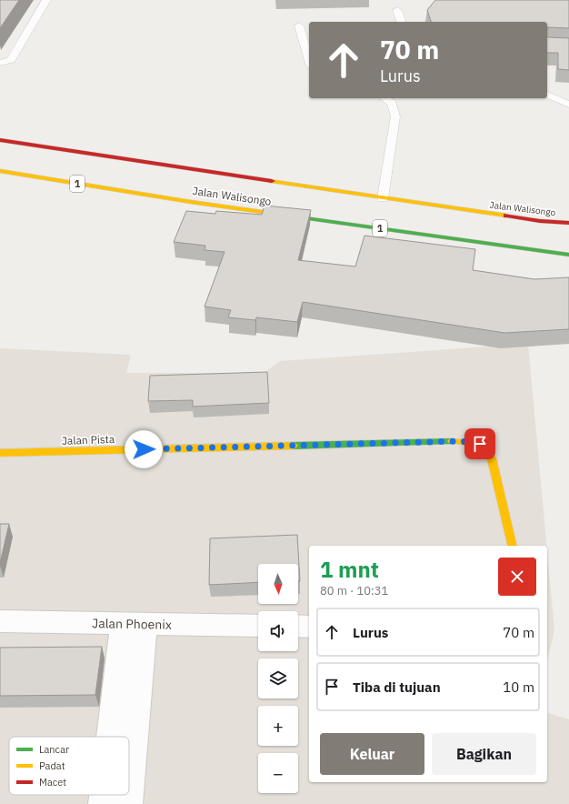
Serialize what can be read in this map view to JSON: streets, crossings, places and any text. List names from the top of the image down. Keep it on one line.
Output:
{"streets":{"main road":["1","Jalan Walisongo","Jalan Pista"],"street":["Jalan Phoenix"]},"legend":["Lancar","Padat","Macet"],"north":"bottom","page":{"turn":["70 m","Lurus"],"heading":["1 mnt","80 m · 10:31"],"map_buttons":["+","−"],"list":[{"name":"Lurus","value":"70 m"},{"name":"Tiba di tujuan","value":"10 m"}],"buttons":["Keluar","Bagikan"]}}
